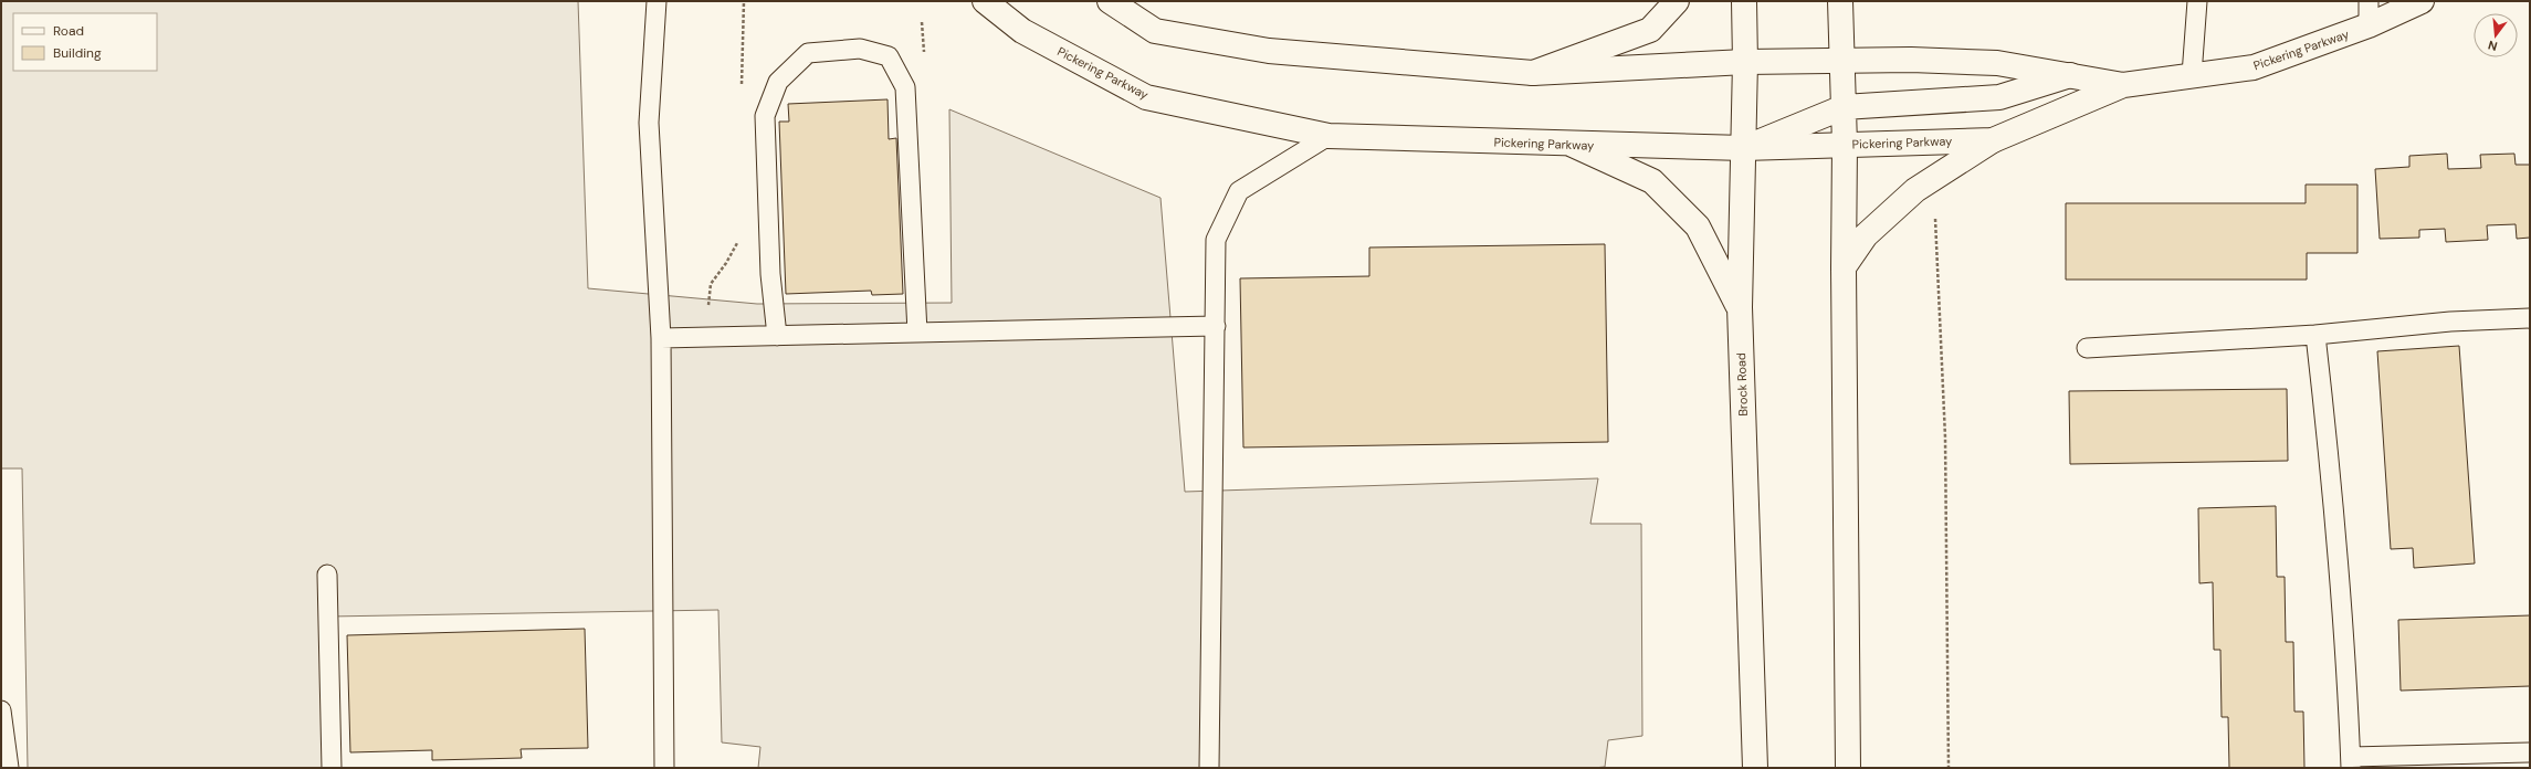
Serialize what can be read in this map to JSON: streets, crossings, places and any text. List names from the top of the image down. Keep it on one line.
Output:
{"streets":{"street":["Pickering Parkway","Brock Road"]},"crossings":[["Pickering Parkway","Brock Road"]],"legend":["Road","Building"],"north":"bottom"}
